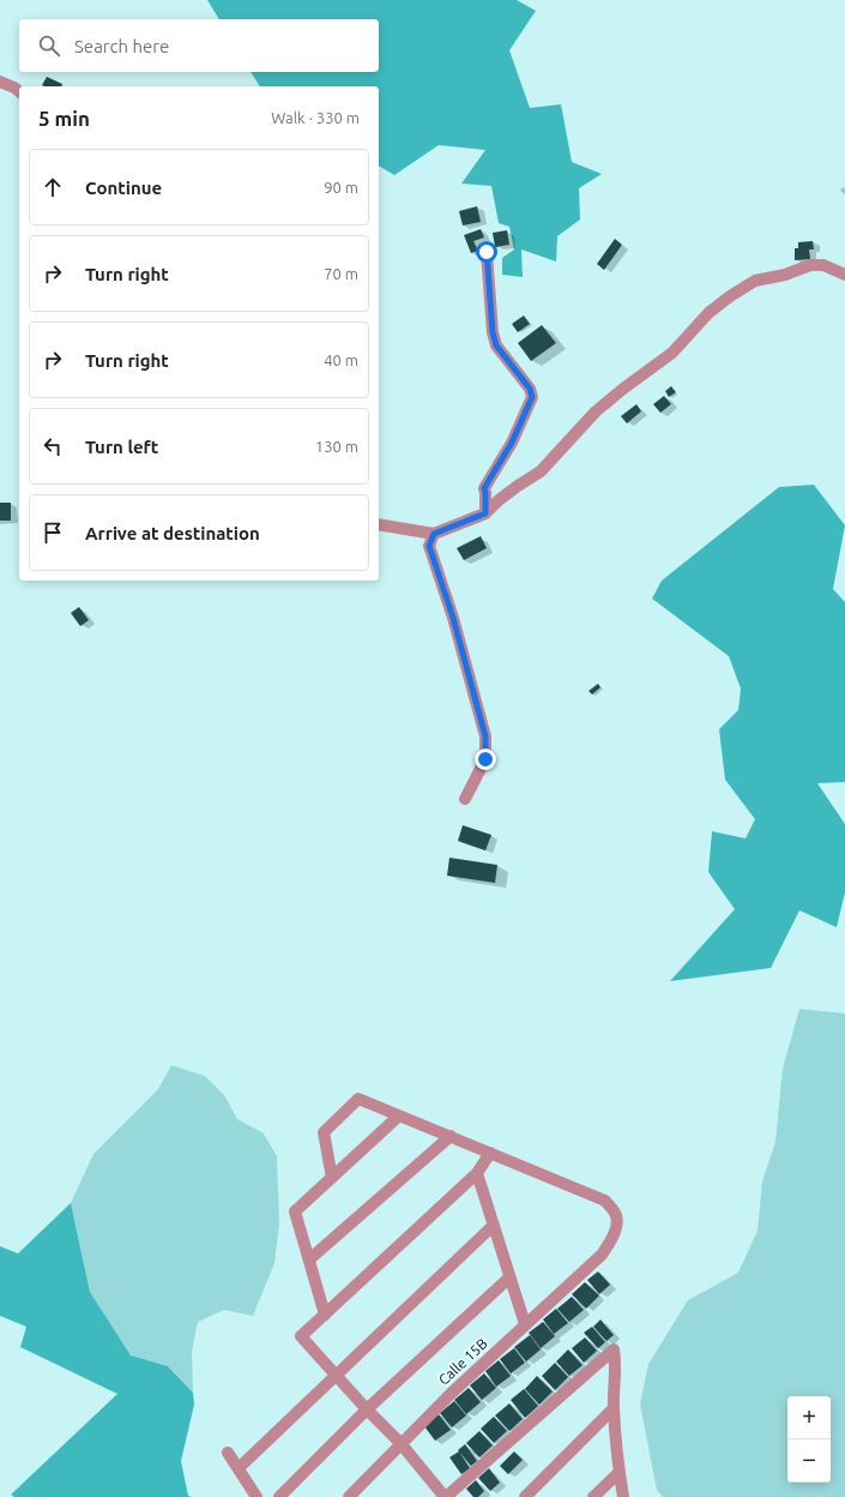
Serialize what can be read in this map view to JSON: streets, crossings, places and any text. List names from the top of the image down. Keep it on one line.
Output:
{"streets":{"street":["Calle 15B"]},"page":{"search":"Search here","heading":["5 min","Walk · 330 m"],"list":[["Continue","90 m"],["Turn right","70 m"],["Turn right","40 m"],["Turn left","130 m"],"Arrive at destination"],"map_buttons":["+","−"]}}
